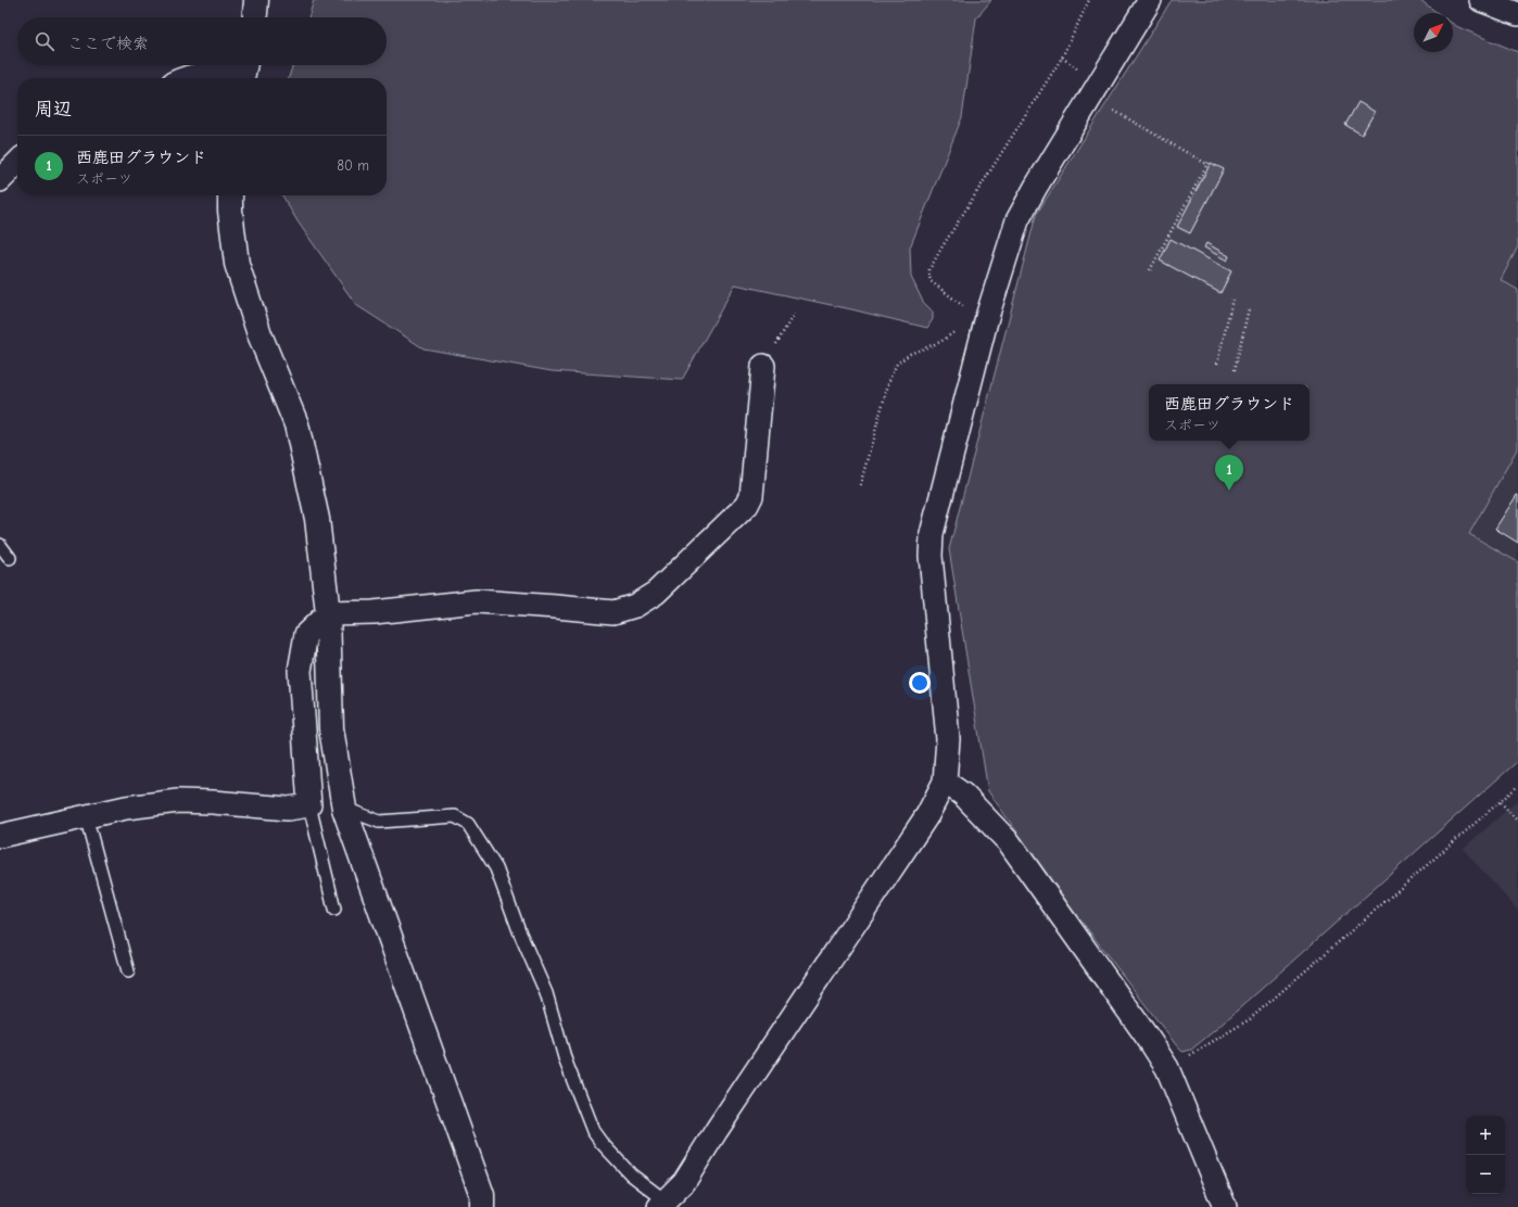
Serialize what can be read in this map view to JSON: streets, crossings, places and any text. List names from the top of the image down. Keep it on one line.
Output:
{"north":"top right","page":{"search":"ここで検索","heading":"周辺","list":[{"mark":"1","name":"西鹿田グラウンド","note":"スポーツ","value":"80 m"}],"popup":["西鹿田グラウンド","スポーツ"],"pins":"1","map_buttons":["+","−"]}}
